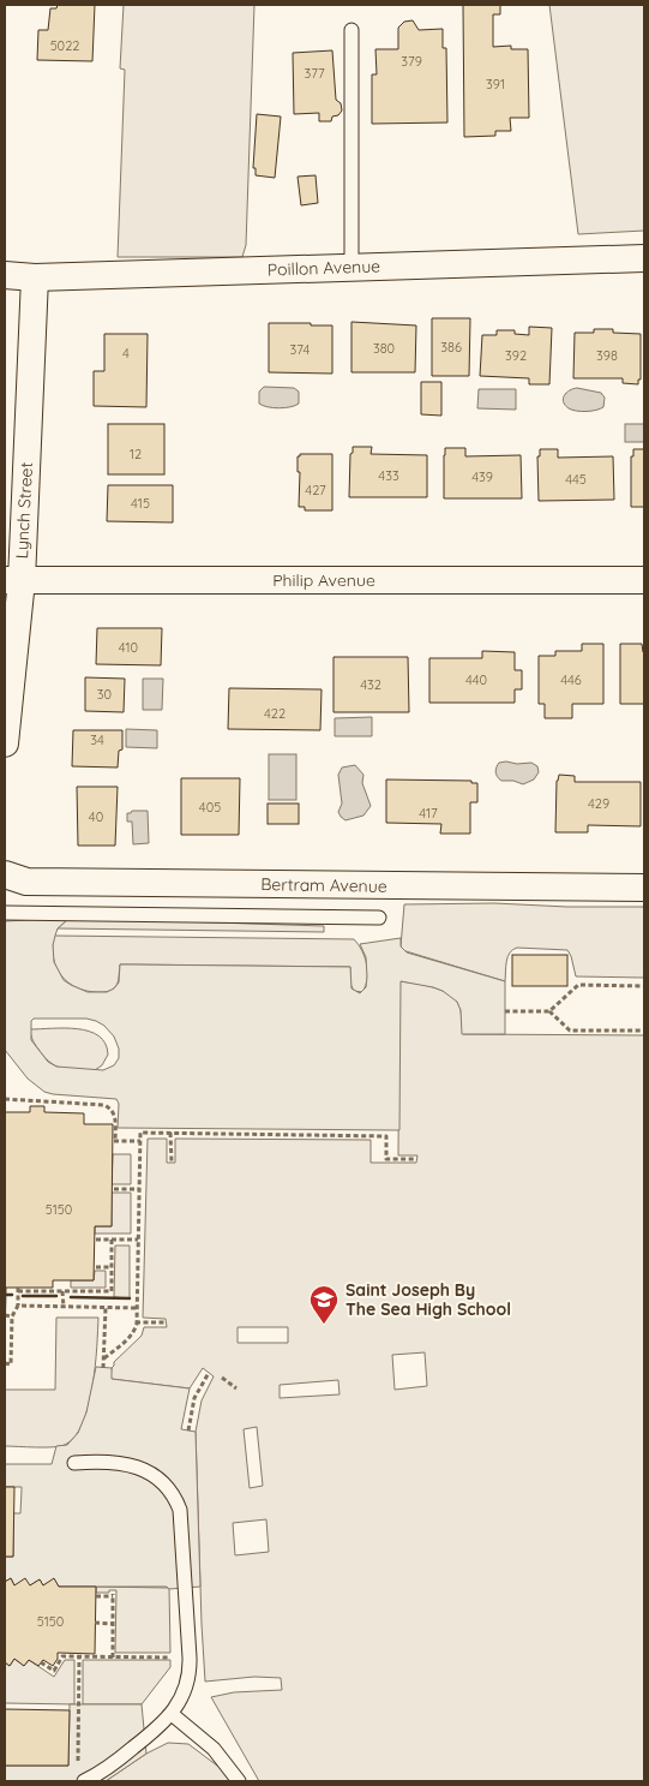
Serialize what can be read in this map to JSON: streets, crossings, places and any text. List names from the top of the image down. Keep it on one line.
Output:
{"streets":{"street":["Poillon Avenue","Lynch Street","Philip Avenue","Bertram Avenue"]},"crossings":[["Poillon Avenue","Lynch Street"],["Lynch Street","Philip Avenue"]],"places":{"school or university":["Saint Joseph By The Sea High School"]},"house_numbers":["5022","379","377","391","386","380","374","4","392","398","12","433","439","445","427","415","410","440","446","432","30","422","34","429","405","417","40","5150","5150"]}
